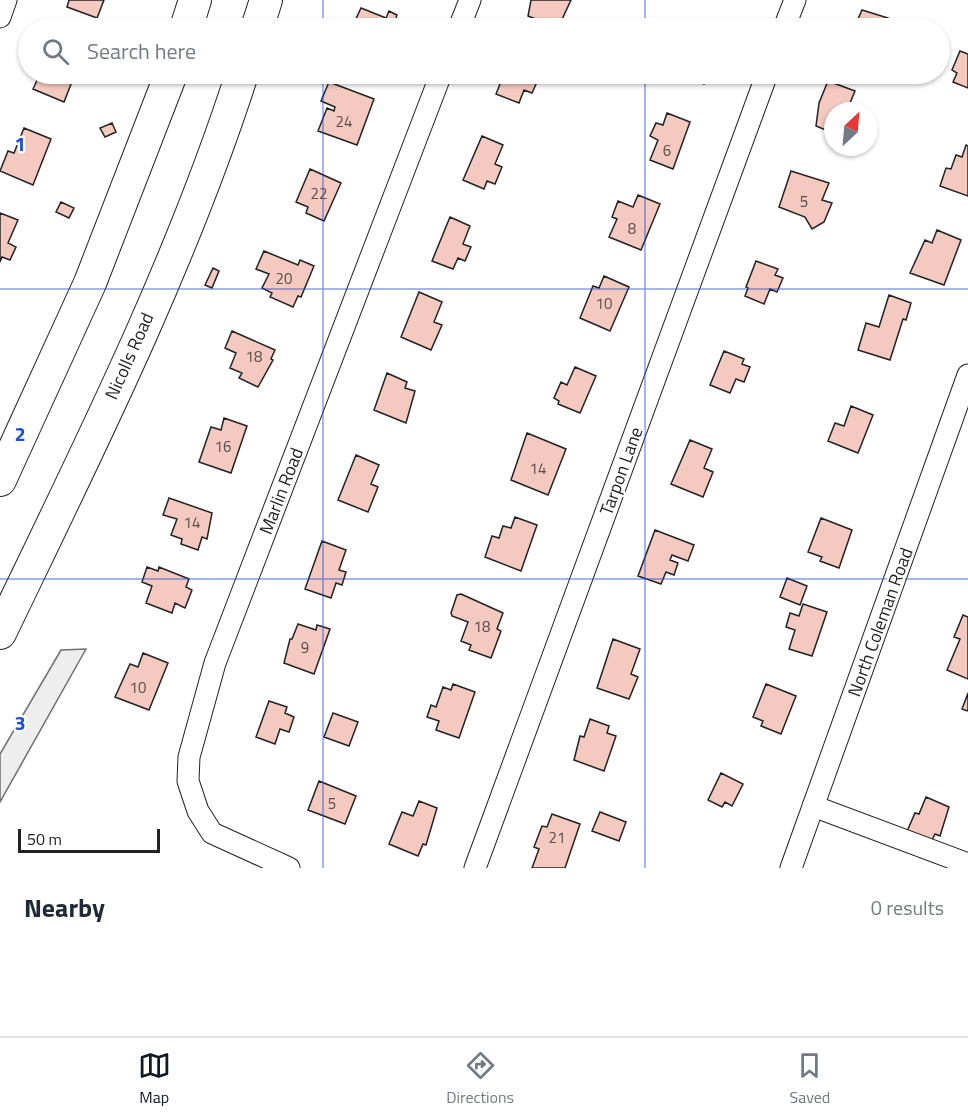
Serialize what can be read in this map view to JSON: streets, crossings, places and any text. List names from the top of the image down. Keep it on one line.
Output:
{"streets":{"highway":["Nicolls Road"],"street":["Tarpon Lane","Marlin Road","North Coleman Road"]},"house_numbers":["24","6","22","5","8","20","10","18","16","14","14","18","9","10","5","21"],"scale_bar":"50 m","north":"top right","page":{"search":"Search here","scale":"50 m","heading":["Nearby","0 results"],"nav":["Map","Directions","Saved"]},"grid":{"rows":["1","2","3"]}}
